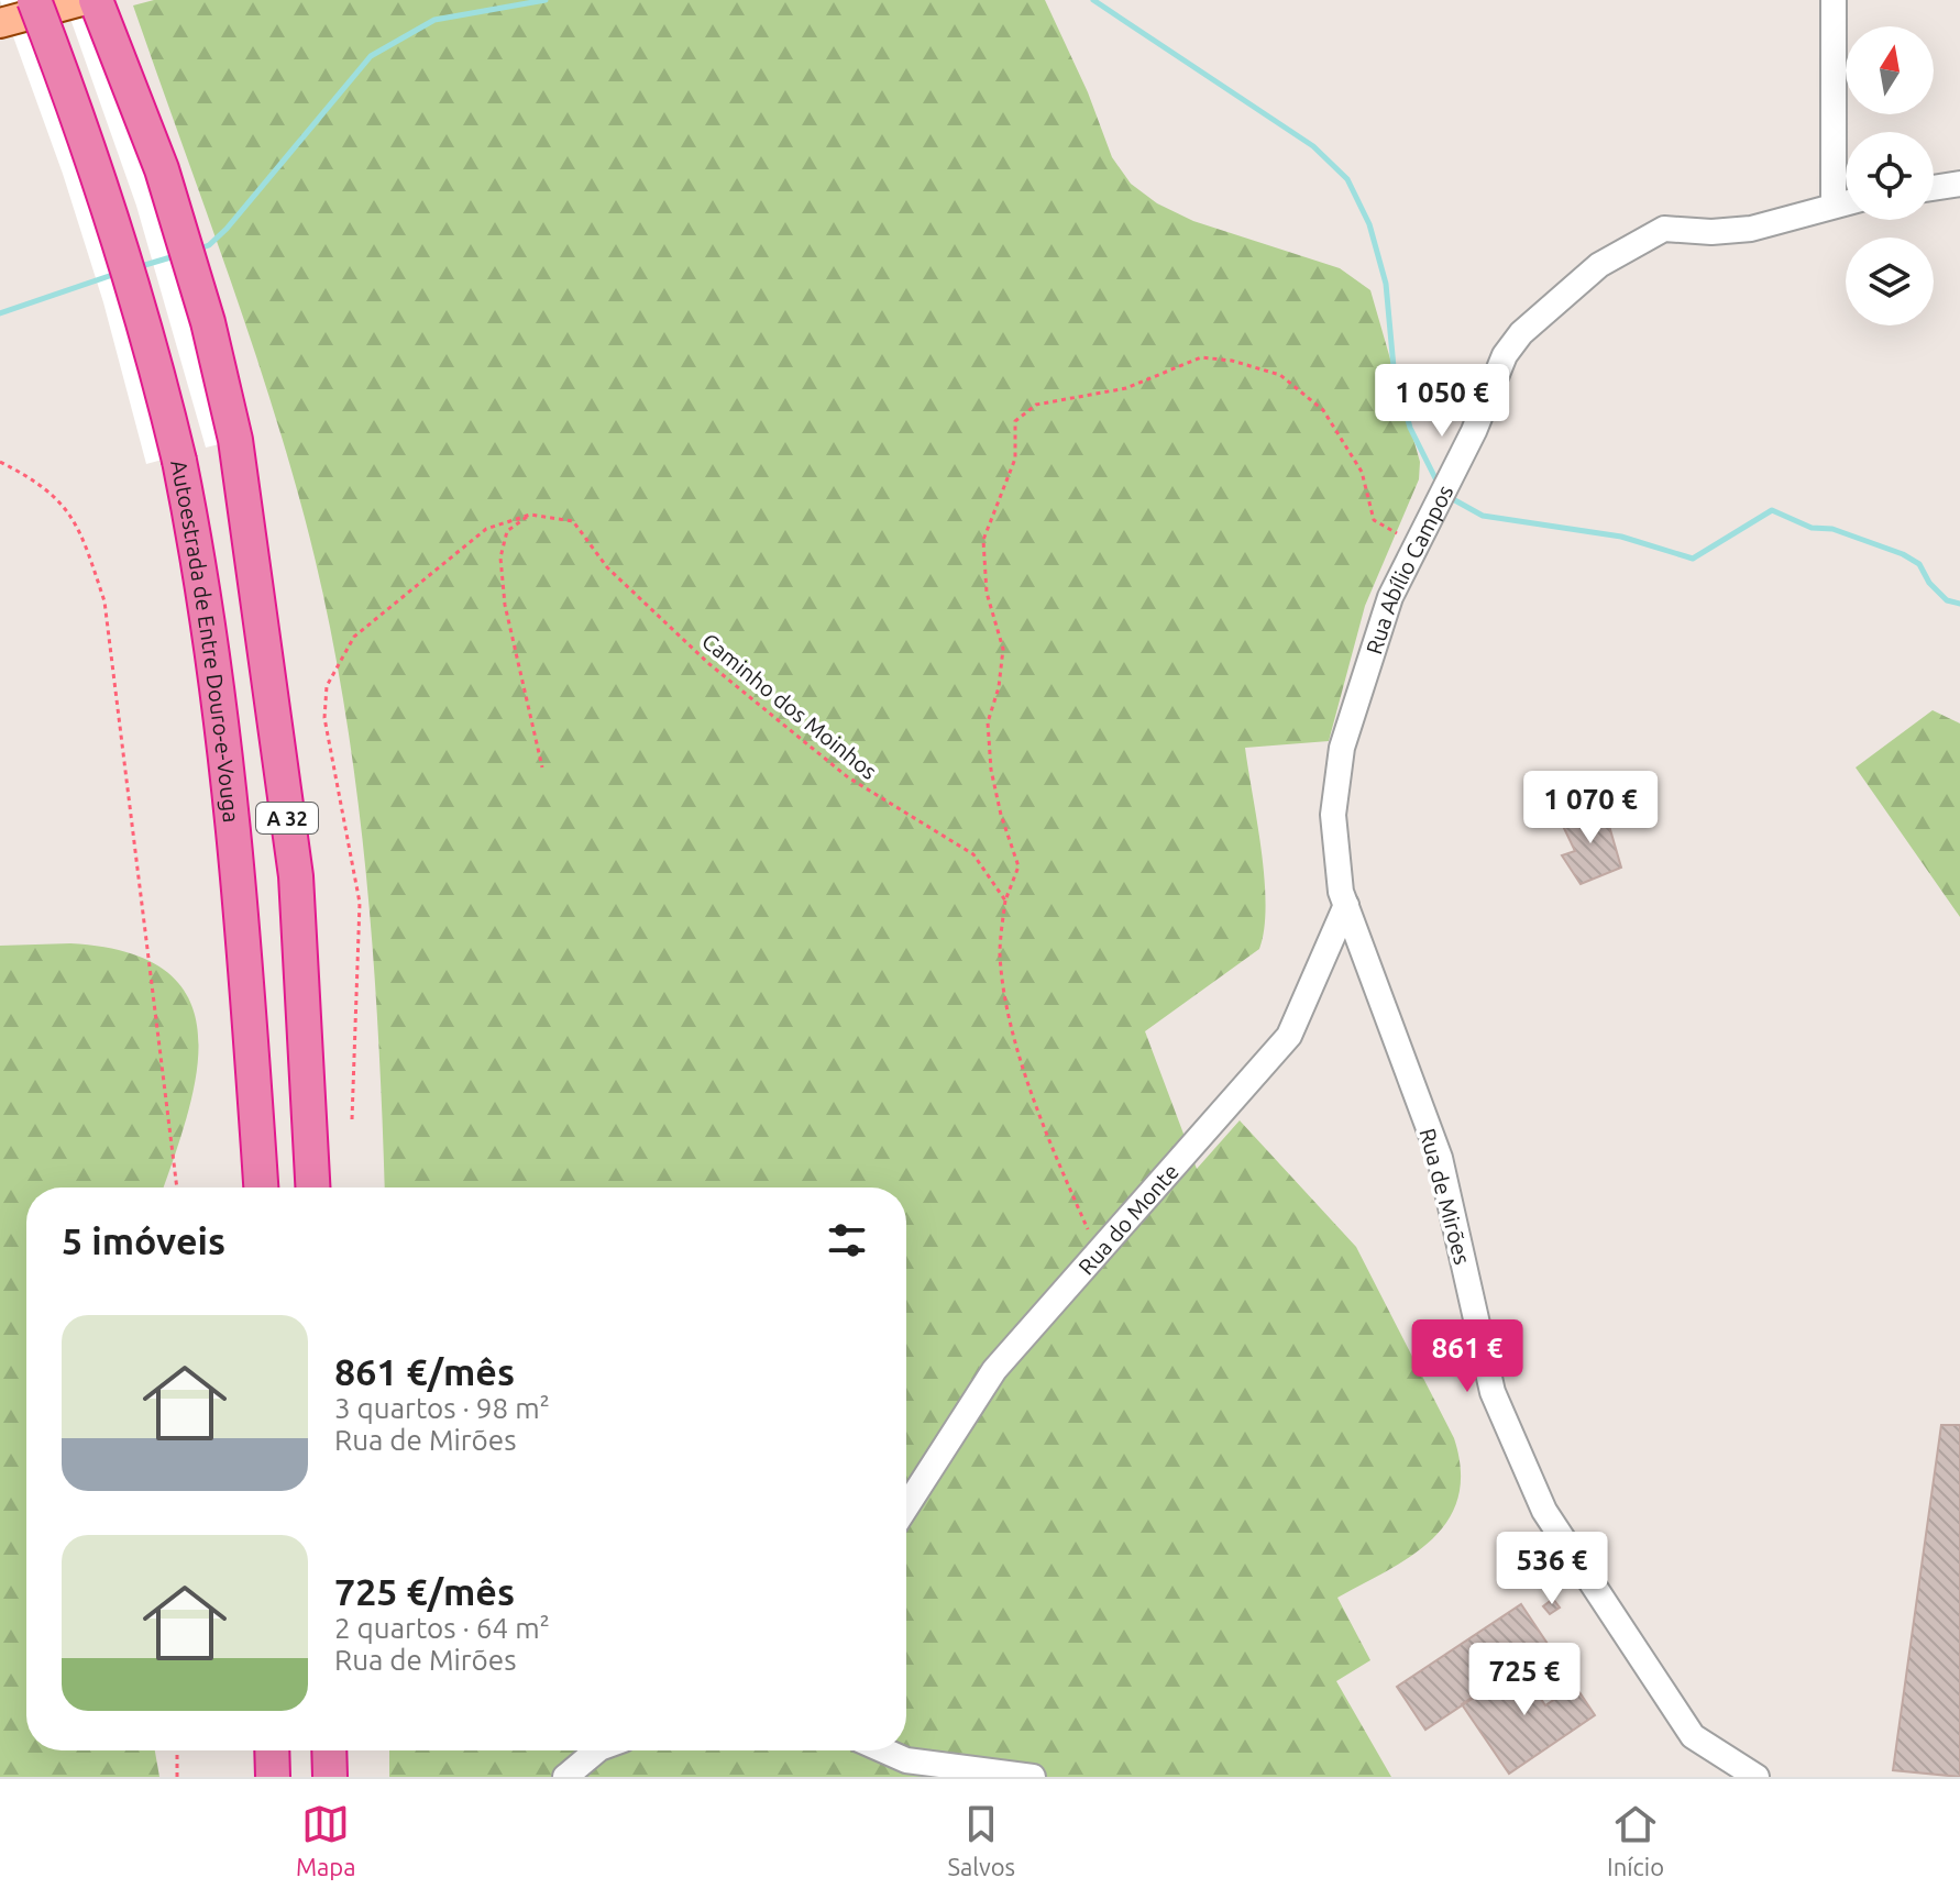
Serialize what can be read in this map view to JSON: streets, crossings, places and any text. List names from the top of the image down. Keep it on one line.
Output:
{"streets":{"highway":["Autoestrada de Entre Douro-e-Vouga","A 32"],"street":["Rua Abílio Campos","Rua de Mirões","Rua do Monte"],"path":["Caminho dos Moinhos"]},"crossings":[["Rua Abílio Campos","Rua de Mirões"],["Rua Abílio Campos","Rua do Monte"],["Rua de Mirões","Rua do Monte"]],"north":"top","page":{"price":["1 050 €","1 070 €","861 €","536 €","725 €"],"heading":"5 imóveis","list":[{"name":"861 €/mês","note":"3 quartos · 98 m² · Rua de Mirões"},{"name":"725 €/mês","note":"2 quartos · 64 m² · Rua de Mirões"}],"tabs":["Mapa","Salvos","Início"]}}
